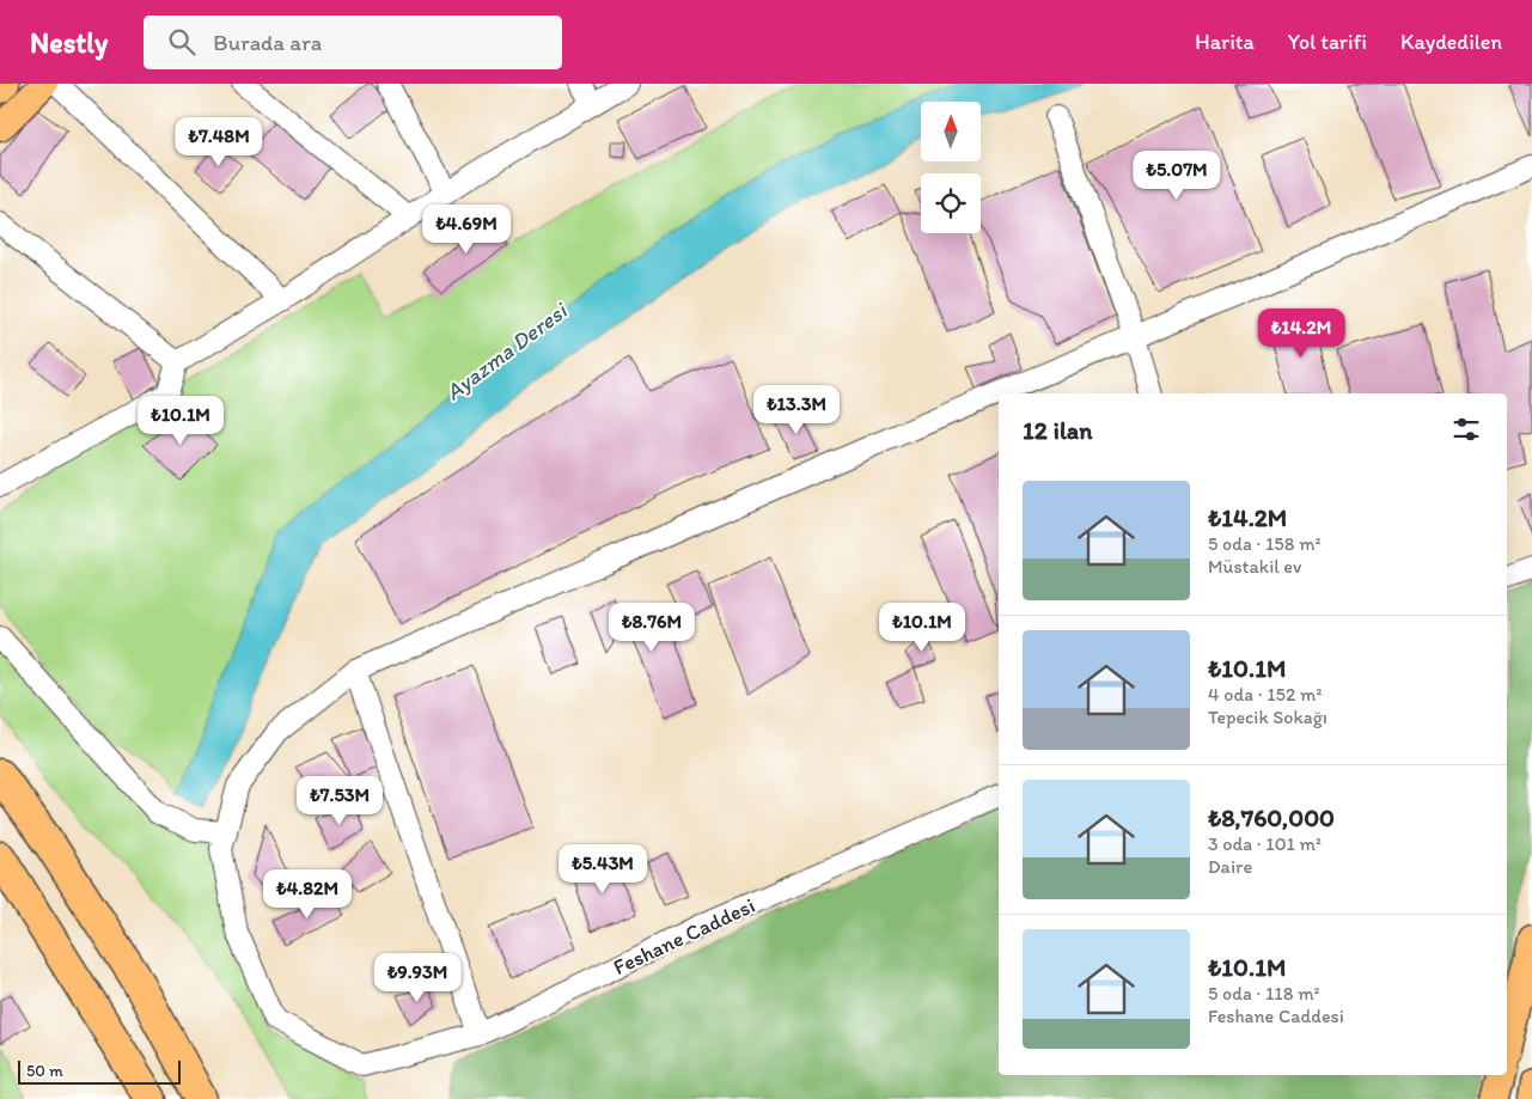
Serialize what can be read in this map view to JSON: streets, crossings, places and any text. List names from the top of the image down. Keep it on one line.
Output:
{"streets":{"street":["Feshane Caddesi"]},"water":["Ayazma Deresi"],"scale_bar":"50 m","north":"top","page":{"header":"Nestly","search":"Burada ara","nav":["Harita","Yol tarifi","Kaydedilen"],"price":["₺7.48M","₺5.07M","₺4.69M","₺14.2M","₺13.3M","₺10.1M","₺8.76M","₺10.1M","₺7.53M","₺5.43M","₺4.82M","₺9.93M"],"heading":"12 ilan","list":[{"name":"₺14.2M","note":"5 oda · 158 m² · Müstakil ev"},{"name":"₺10.1M","note":"4 oda · 152 m² · Tepecik Sokağı"},{"name":"₺8,760,000","note":"3 oda · 101 m² · Daire"},{"name":"₺10.1M","note":"5 oda · 118 m² · Feshane Caddesi"}],"scale":"50 m"}}
